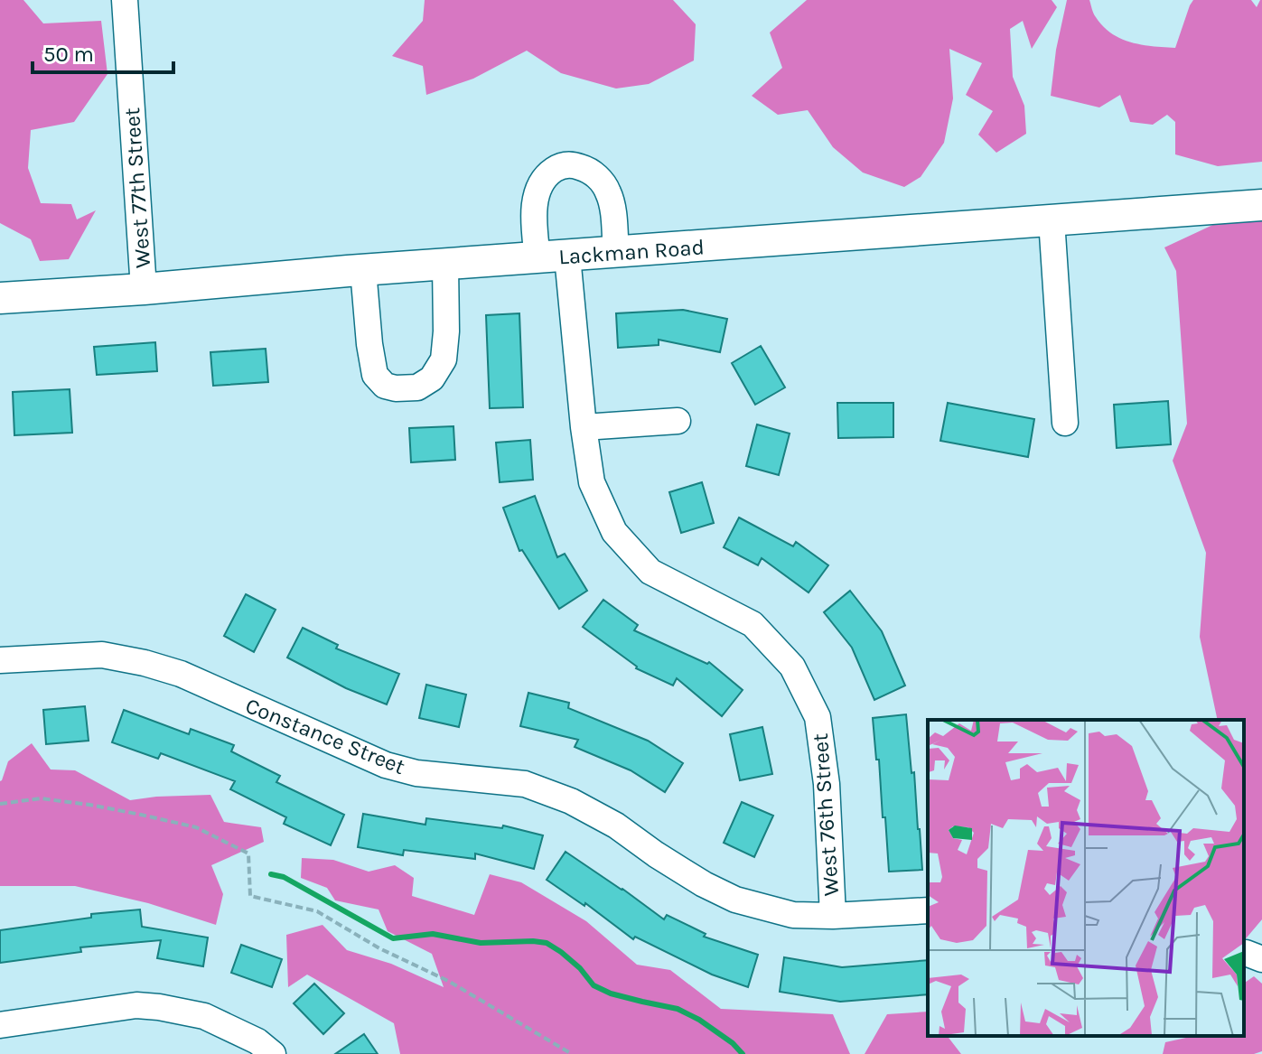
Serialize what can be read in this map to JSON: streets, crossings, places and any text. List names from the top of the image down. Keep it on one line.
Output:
{"streets":{"main road":["Lackman Road"],"street":["West 77th Street","Constance Street","West 76th Street"]},"crossings":[["West 77th Street","Lackman Road"],["Lackman Road","West 76th Street"],["Constance Street","West 76th Street"]],"scale_bar":"50 m"}
